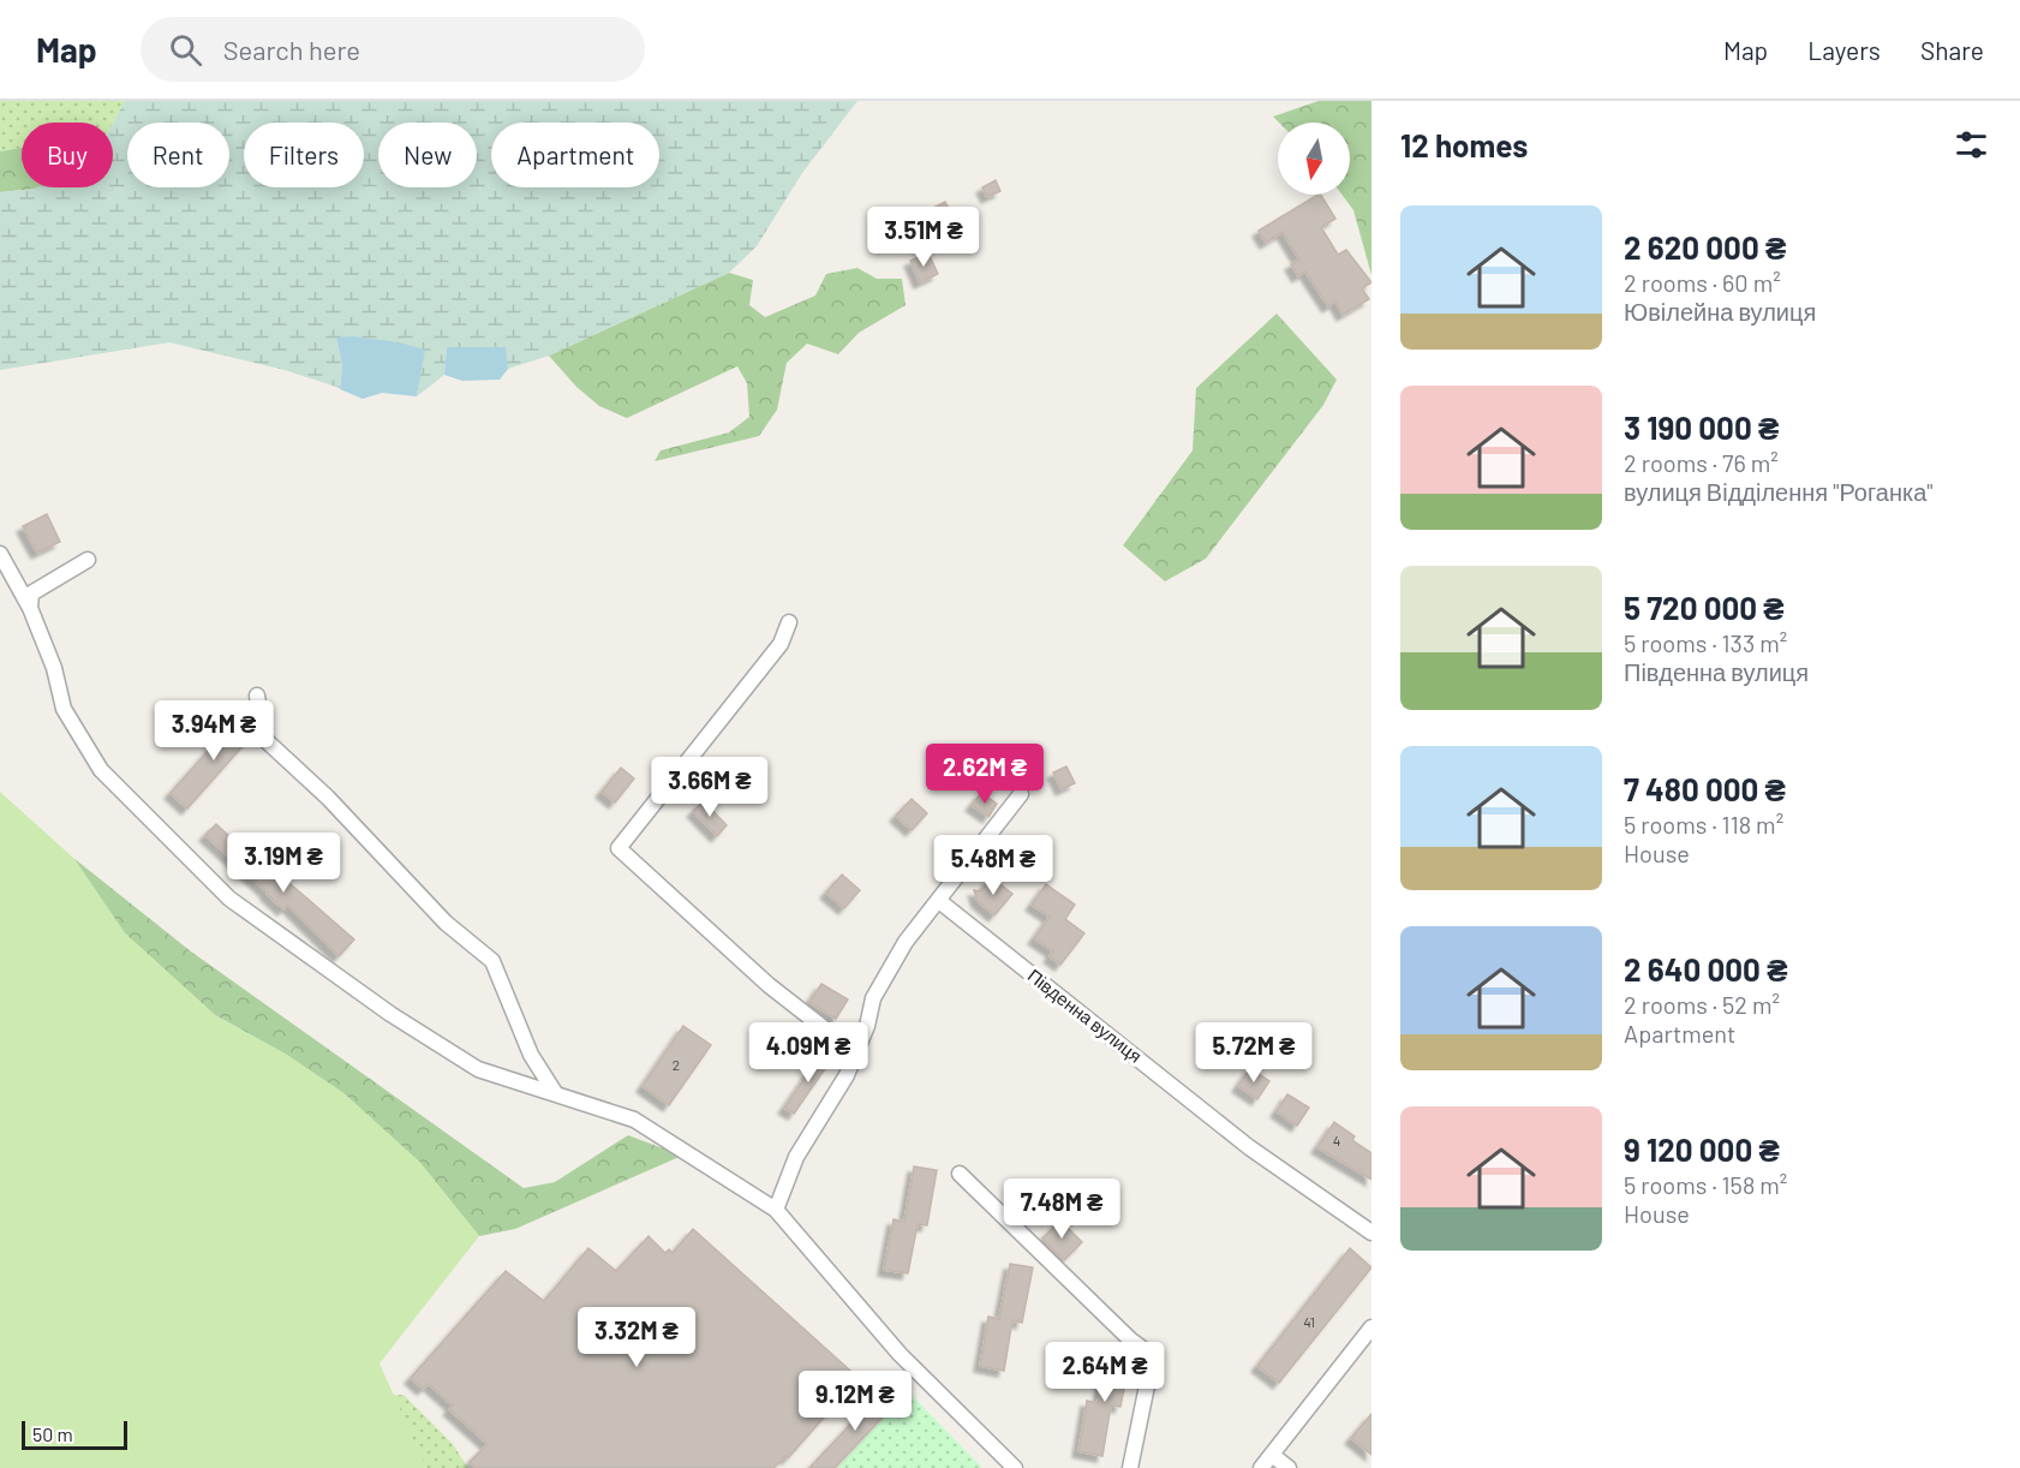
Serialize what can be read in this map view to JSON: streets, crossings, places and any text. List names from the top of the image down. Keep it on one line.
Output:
{"streets":{"street":["Південна вулиця"]},"house_numbers":["2","4","41"],"scale_bar":"50 m","north":"bottom","page":{"header":"Map","search":"Search here","nav":["Map","Layers","Share"],"heading":"12 homes","chip":["Buy","Rent","Filters","New","Apartment"],"list":[{"name":"2 620 000 ₴","note":"2 rooms · 60 m² · Ювілейна вулиця"},{"name":"3 190 000 ₴","note":"2 rooms · 76 m² · вулиця Відділення \"Роганка\""},{"name":"5 720 000 ₴","note":"5 rooms · 133 m² · Південна вулиця"},{"name":"7 480 000 ₴","note":"5 rooms · 118 m² · House"},{"name":"2 640 000 ₴","note":"2 rooms · 52 m² · Apartment"},{"name":"9 120 000 ₴","note":"5 rooms · 158 m² · House"}],"price":["3.51M ₴","3.94M ₴","2.62M ₴","3.66M ₴","3.19M ₴","5.48M ₴","4.09M ₴","5.72M ₴","7.48M ₴","3.32M ₴","2.64M ₴","9.12M ₴"],"scale":"50 m"}}
